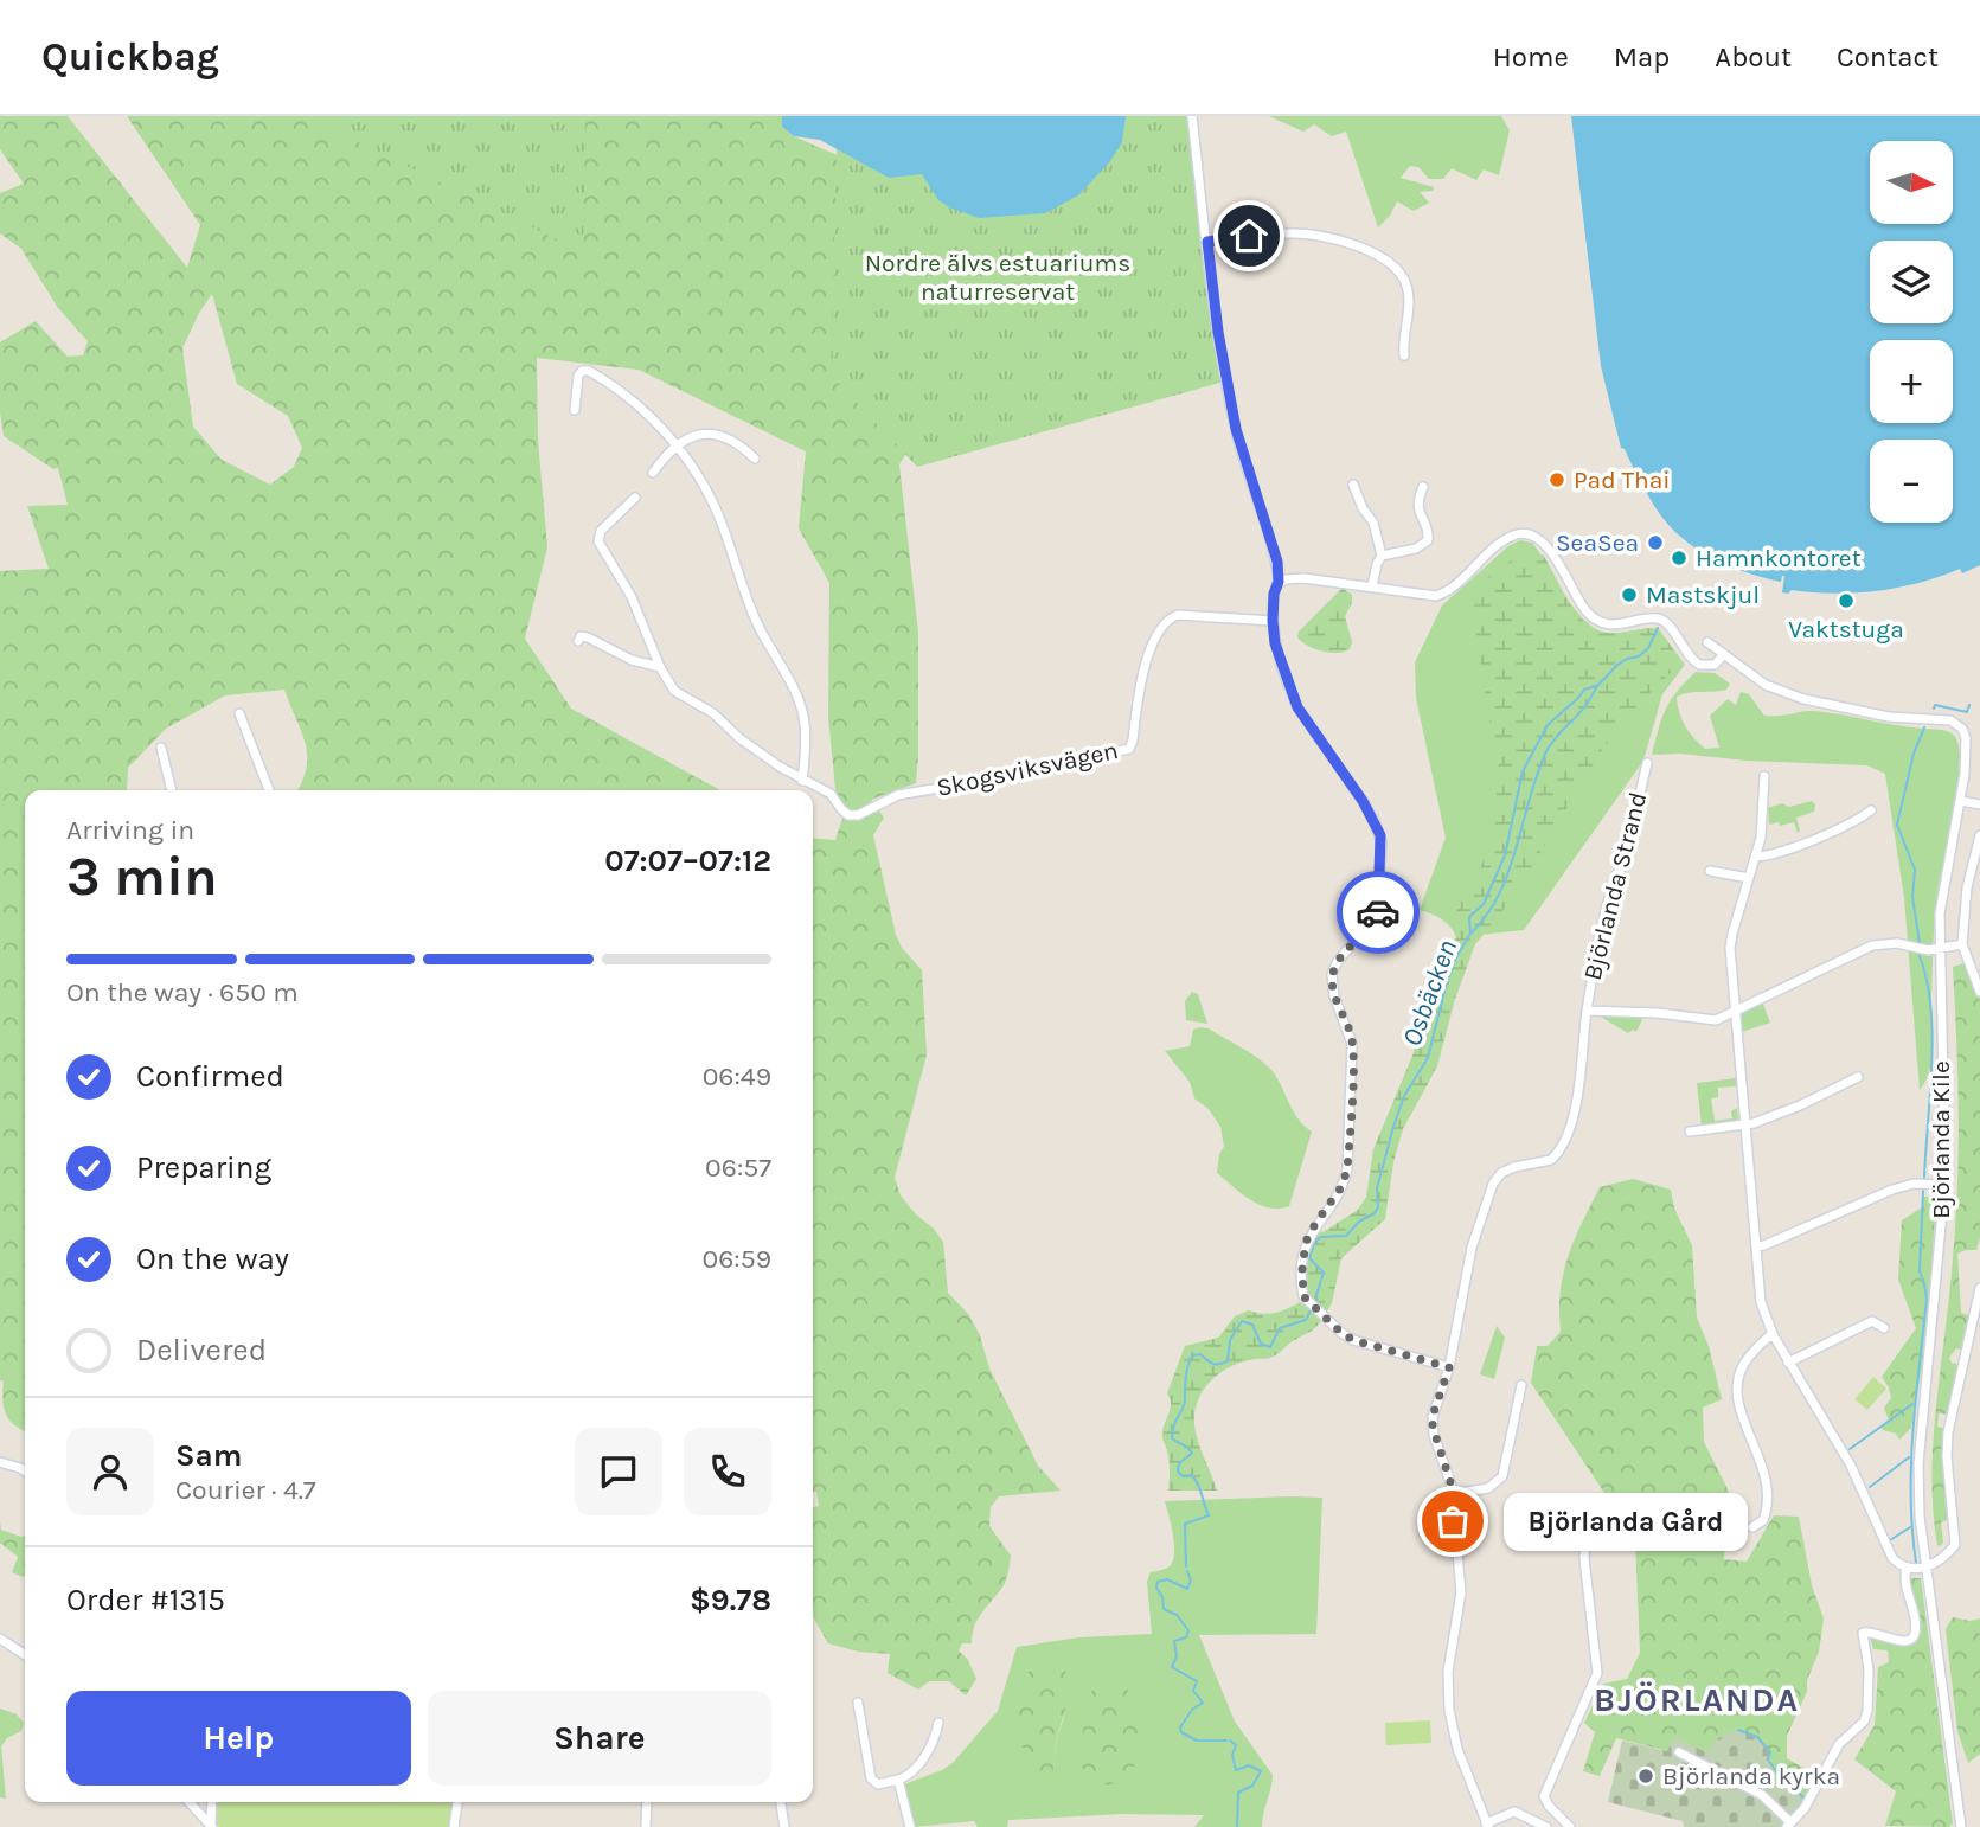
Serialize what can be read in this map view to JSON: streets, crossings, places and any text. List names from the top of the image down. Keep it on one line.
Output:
{"streets":{"street":["Skogsviksvägen","Björlanda Strand","Björlanda Kile"]},"crossings":[["Björlanda Strand","Björlanda Kile"]],"districts":["BJÖRLANDA"],"water":["Osbäcken"],"parks":["Nordre älvs estuariums naturreservat"],"places":["Pad Thai","SeaSea","Hamnkontoret","Mastskjul","Vaktstuga","Björlanda Gård","Björlanda kyrka"],"north":"right","page":{"header":"Quickbag","nav":["Home","Map","About","Contact"],"map_buttons":["+","−"],"heading":["3 min","Arriving in","07:07–07:12"],"panel":["Sam","Courier · 4.7","Order #1315","$9.78"],"bar":"On the way · 650 m","list":[["Confirmed","06:49"],["Preparing","06:57"],["On the way","06:59"],"Delivered"],"bubble":"Björlanda Gård","buttons":["Help","Share"]}}
